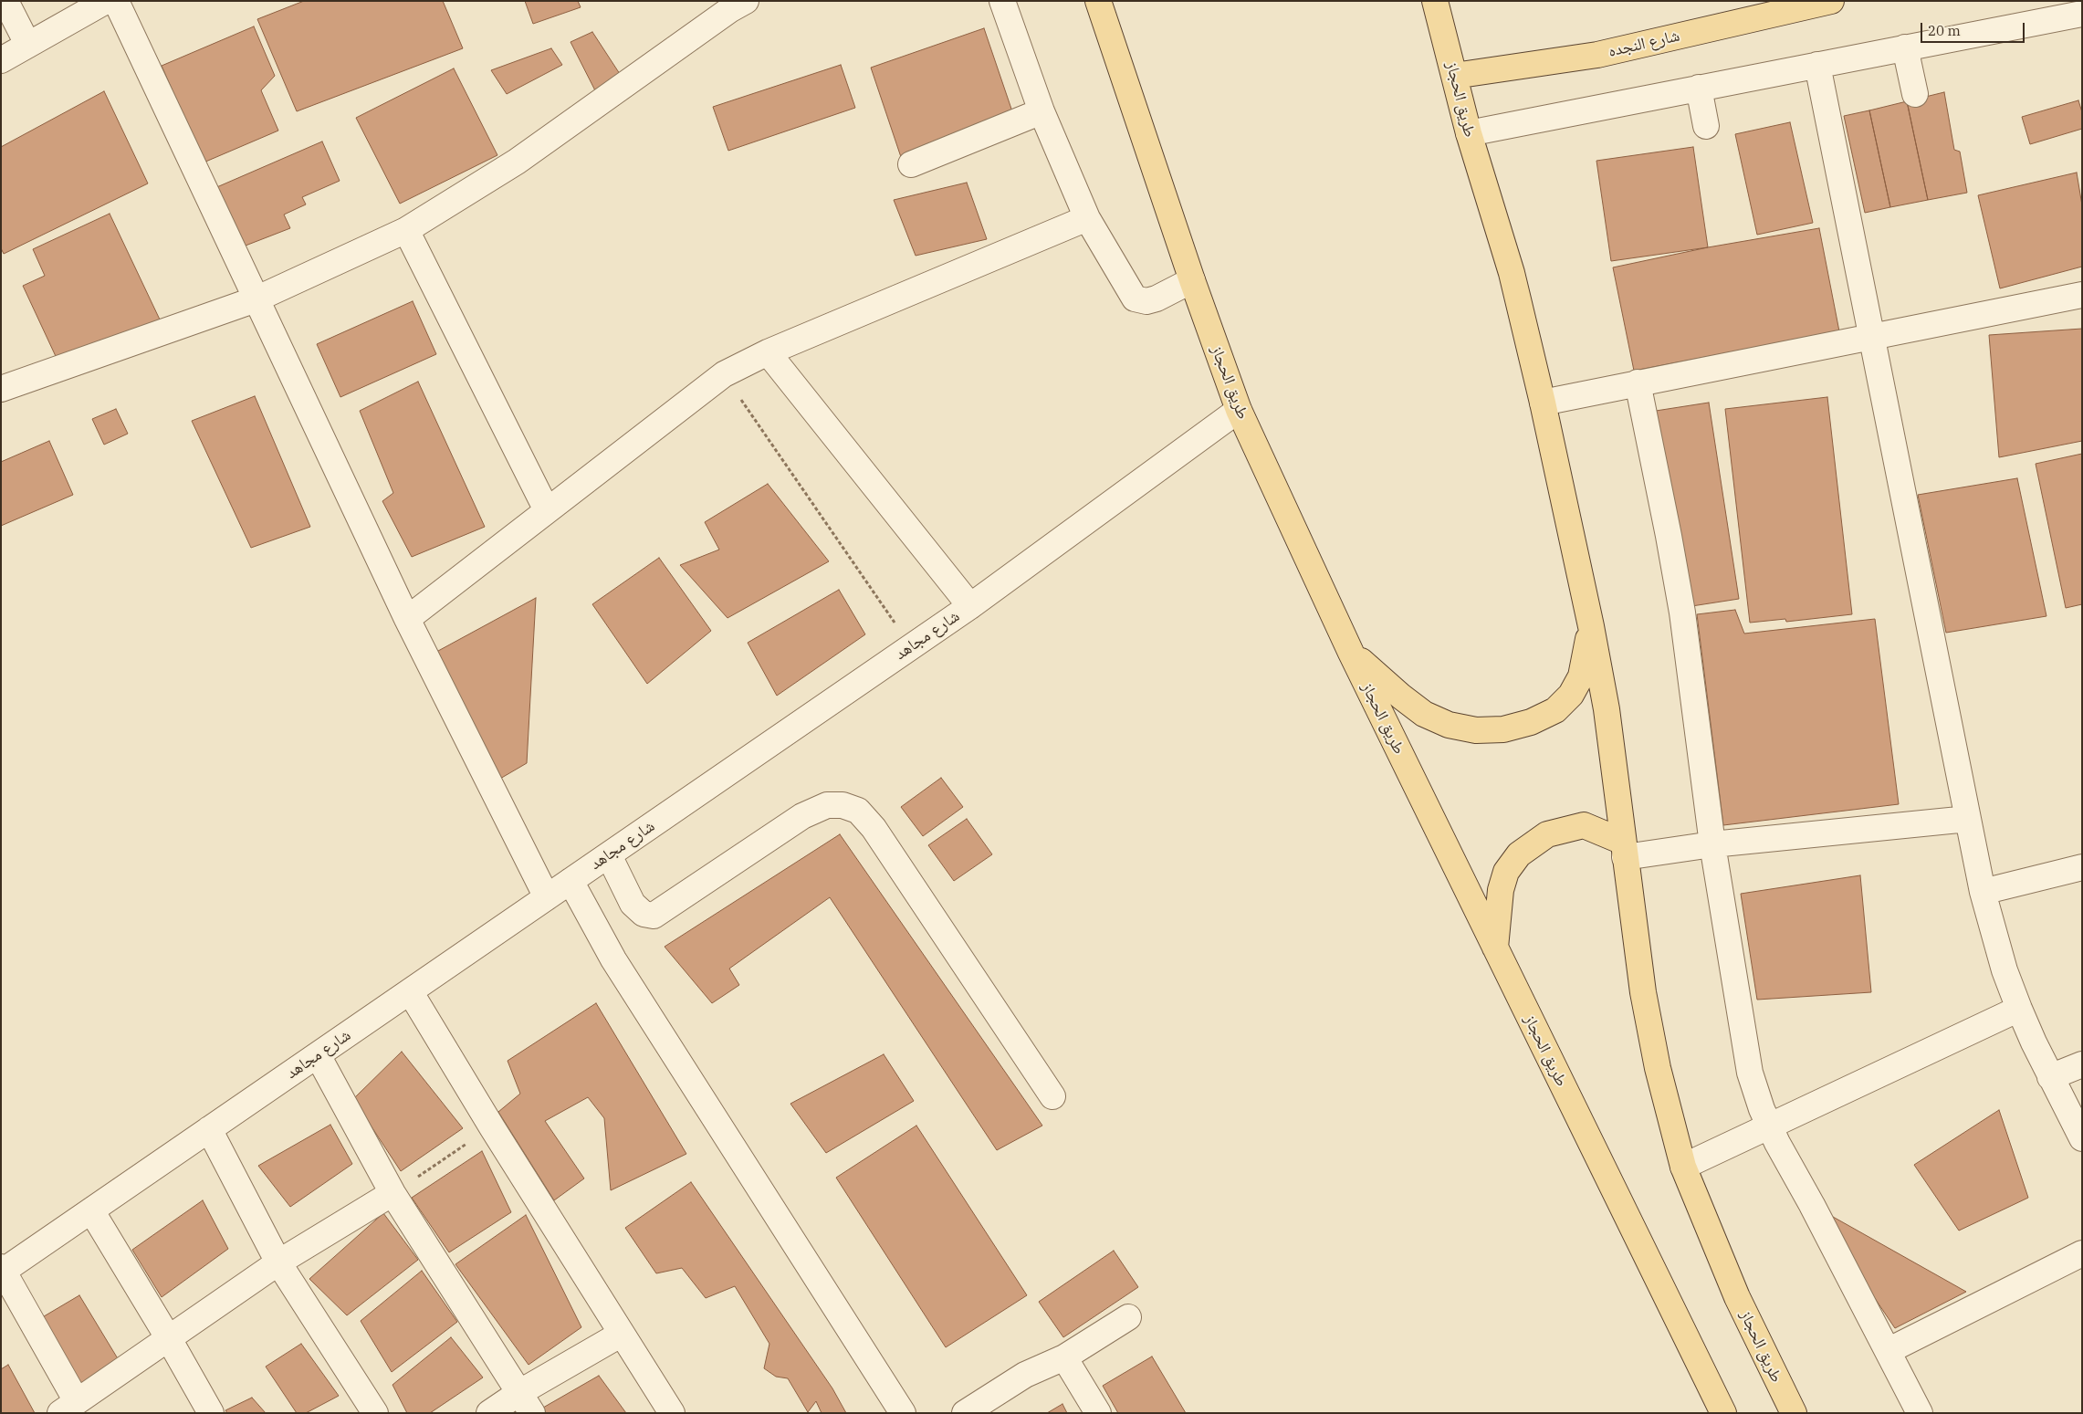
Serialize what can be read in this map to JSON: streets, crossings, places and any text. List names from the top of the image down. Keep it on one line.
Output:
{"streets":{"main road":["شارع النجده","طريق الحجاز"],"street":["شارع مجاهد"]},"crossings":[["شارع النجده","طريق الحجاز"],["طريق الحجاز","شارع مجاهد"]],"scale_bar":"20 m"}
